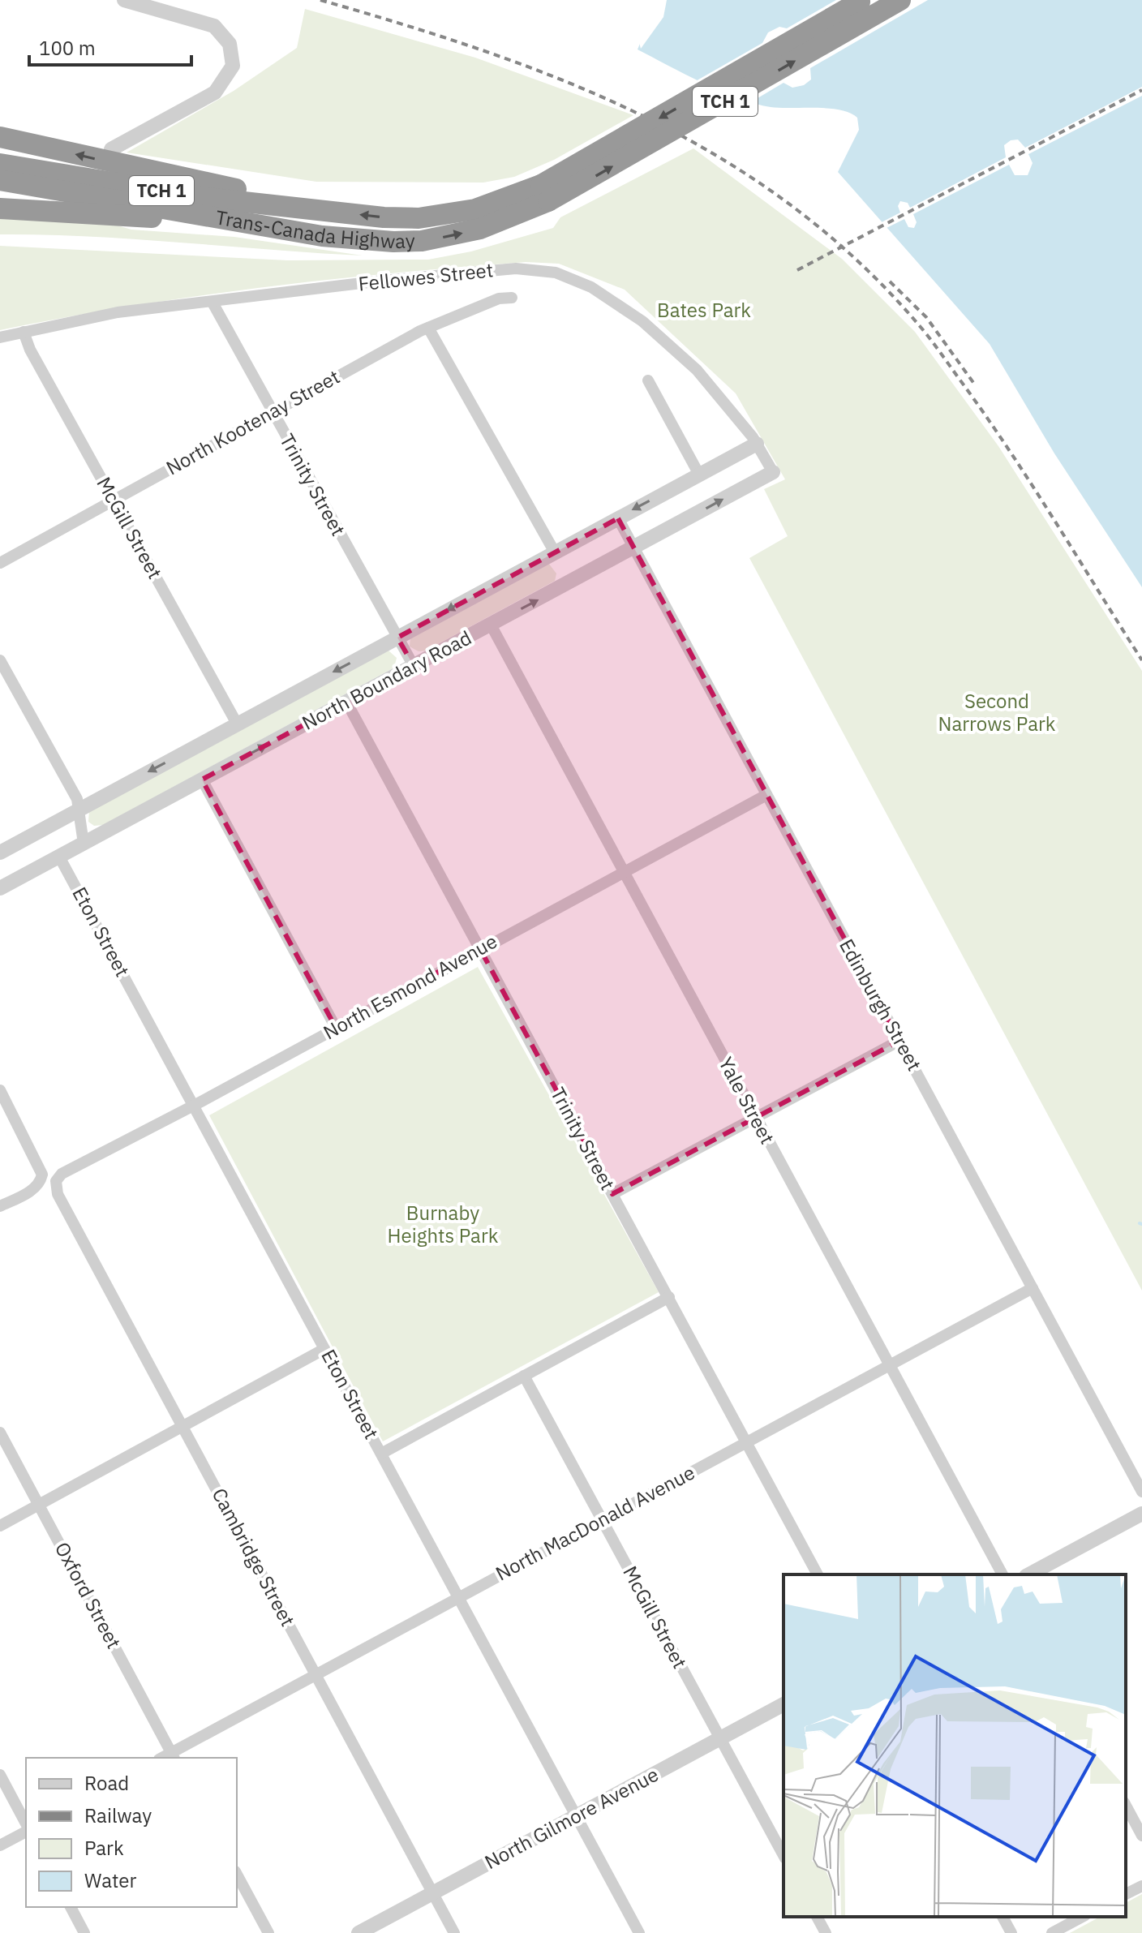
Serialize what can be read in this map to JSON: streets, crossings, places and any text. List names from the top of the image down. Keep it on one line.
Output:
{"streets":{"highway":["TCH 1","Trans-Canada Highway"],"street":["Fellowes Street","North Kootenay Street","Trinity Street","McGill Street","North Boundary Road","Eton Street","North Esmond Avenue","Edinburgh Street","Yale Street","North MacDonald Avenue","Cambridge Street","Oxford Street","North Gilmore Avenue"]},"crossings":[["TCH 1","Trans-Canada Highway"],["Fellowes Street","Trinity Street"],["Fellowes Street","McGill Street"],["Fellowes Street","North Boundary Road"],["North Kootenay Street","Trinity Street"],["North Kootenay Street","McGill Street"],["Trinity Street","North Boundary Road"],["Trinity Street","North Esmond Avenue"],["Trinity Street","North MacDonald Avenue"],["McGill Street","North Boundary Road"],["McGill Street","North MacDonald Avenue"],["McGill Street","North Gilmore Avenue"],["North Boundary Road","Eton Street"],["North Boundary Road","Edinburgh Street"],["North Boundary Road","Yale Street"],["Eton Street","North Esmond Avenue"],["Eton Street","North MacDonald Avenue"],["Eton Street","North Gilmore Avenue"],["North Esmond Avenue","Edinburgh Street"],["North Esmond Avenue","Yale Street"],["North Esmond Avenue","Cambridge Street"],["Edinburgh Street","North MacDonald Avenue"],["Yale Street","North MacDonald Avenue"],["North MacDonald Avenue","Cambridge Street"],["North MacDonald Avenue","Oxford Street"],["Cambridge Street","North Gilmore Avenue"]],"parks":["Bates Park","Second Narrows Park","Burnaby Heights Park"],"legend":["Road","Railway","Park","Water"],"scale_bar":"100 m"}
